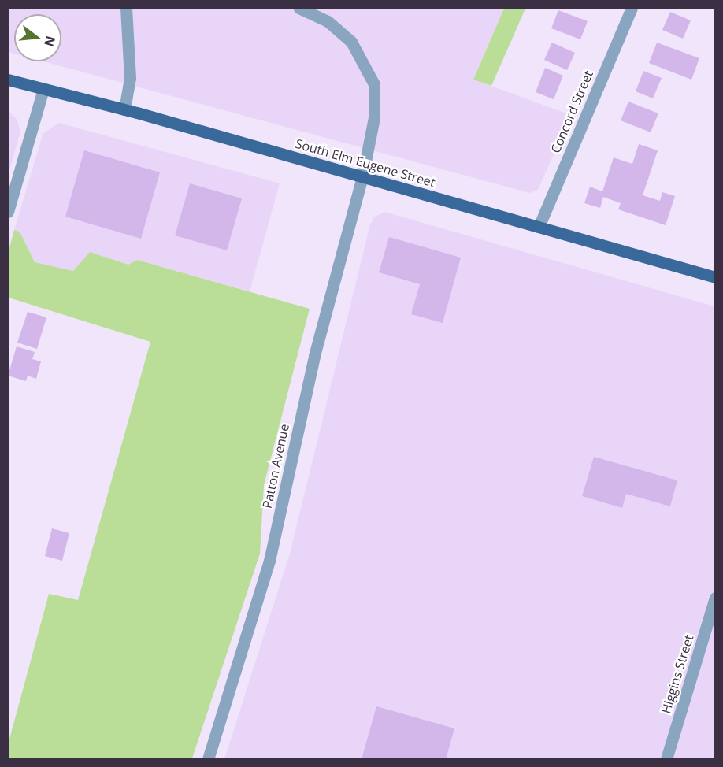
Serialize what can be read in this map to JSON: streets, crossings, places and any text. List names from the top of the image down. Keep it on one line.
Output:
{"streets":{"main road":["South Elm Eugene Street"],"street":["Concord Street","Patton Avenue","Higgins Street"]},"crossings":[["Concord Street","South Elm Eugene Street"],["South Elm Eugene Street","Patton Avenue"]],"north":"right"}
